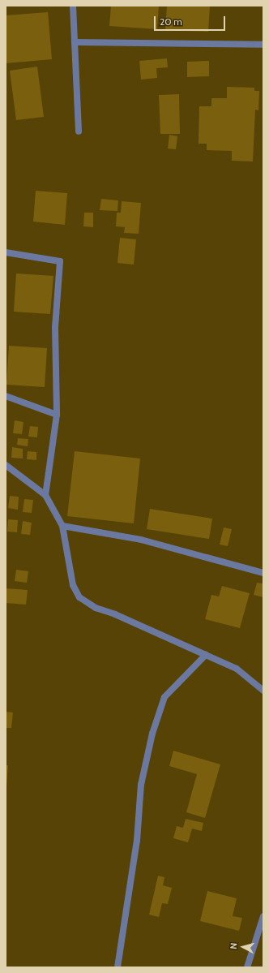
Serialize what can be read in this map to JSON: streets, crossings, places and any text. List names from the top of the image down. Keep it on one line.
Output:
{"scale_bar":"20 m","north":"left"}
